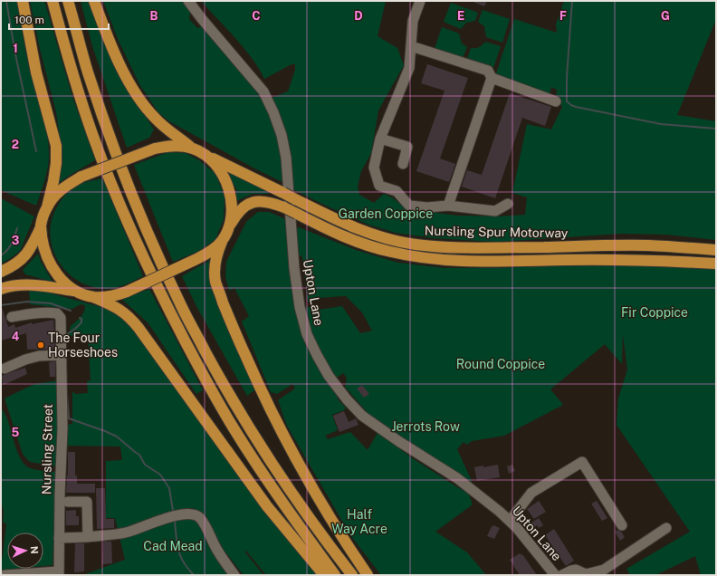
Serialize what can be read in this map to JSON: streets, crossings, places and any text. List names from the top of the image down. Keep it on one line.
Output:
{"streets":{"highway":["Nursling Spur Motorway"],"street":["Upton Lane","Nursling Street"]},"parks":["Garden Coppice","Fir Coppice","Round Coppice","Jerrots Row","Half Way Acre","Cad Mead"],"places":["The Four Horseshoes"],"scale_bar":"100 m","north":"right","grid":{"columns":["B","C","D","E","F","G"],"rows":["1","2","3","4","5"]}}
